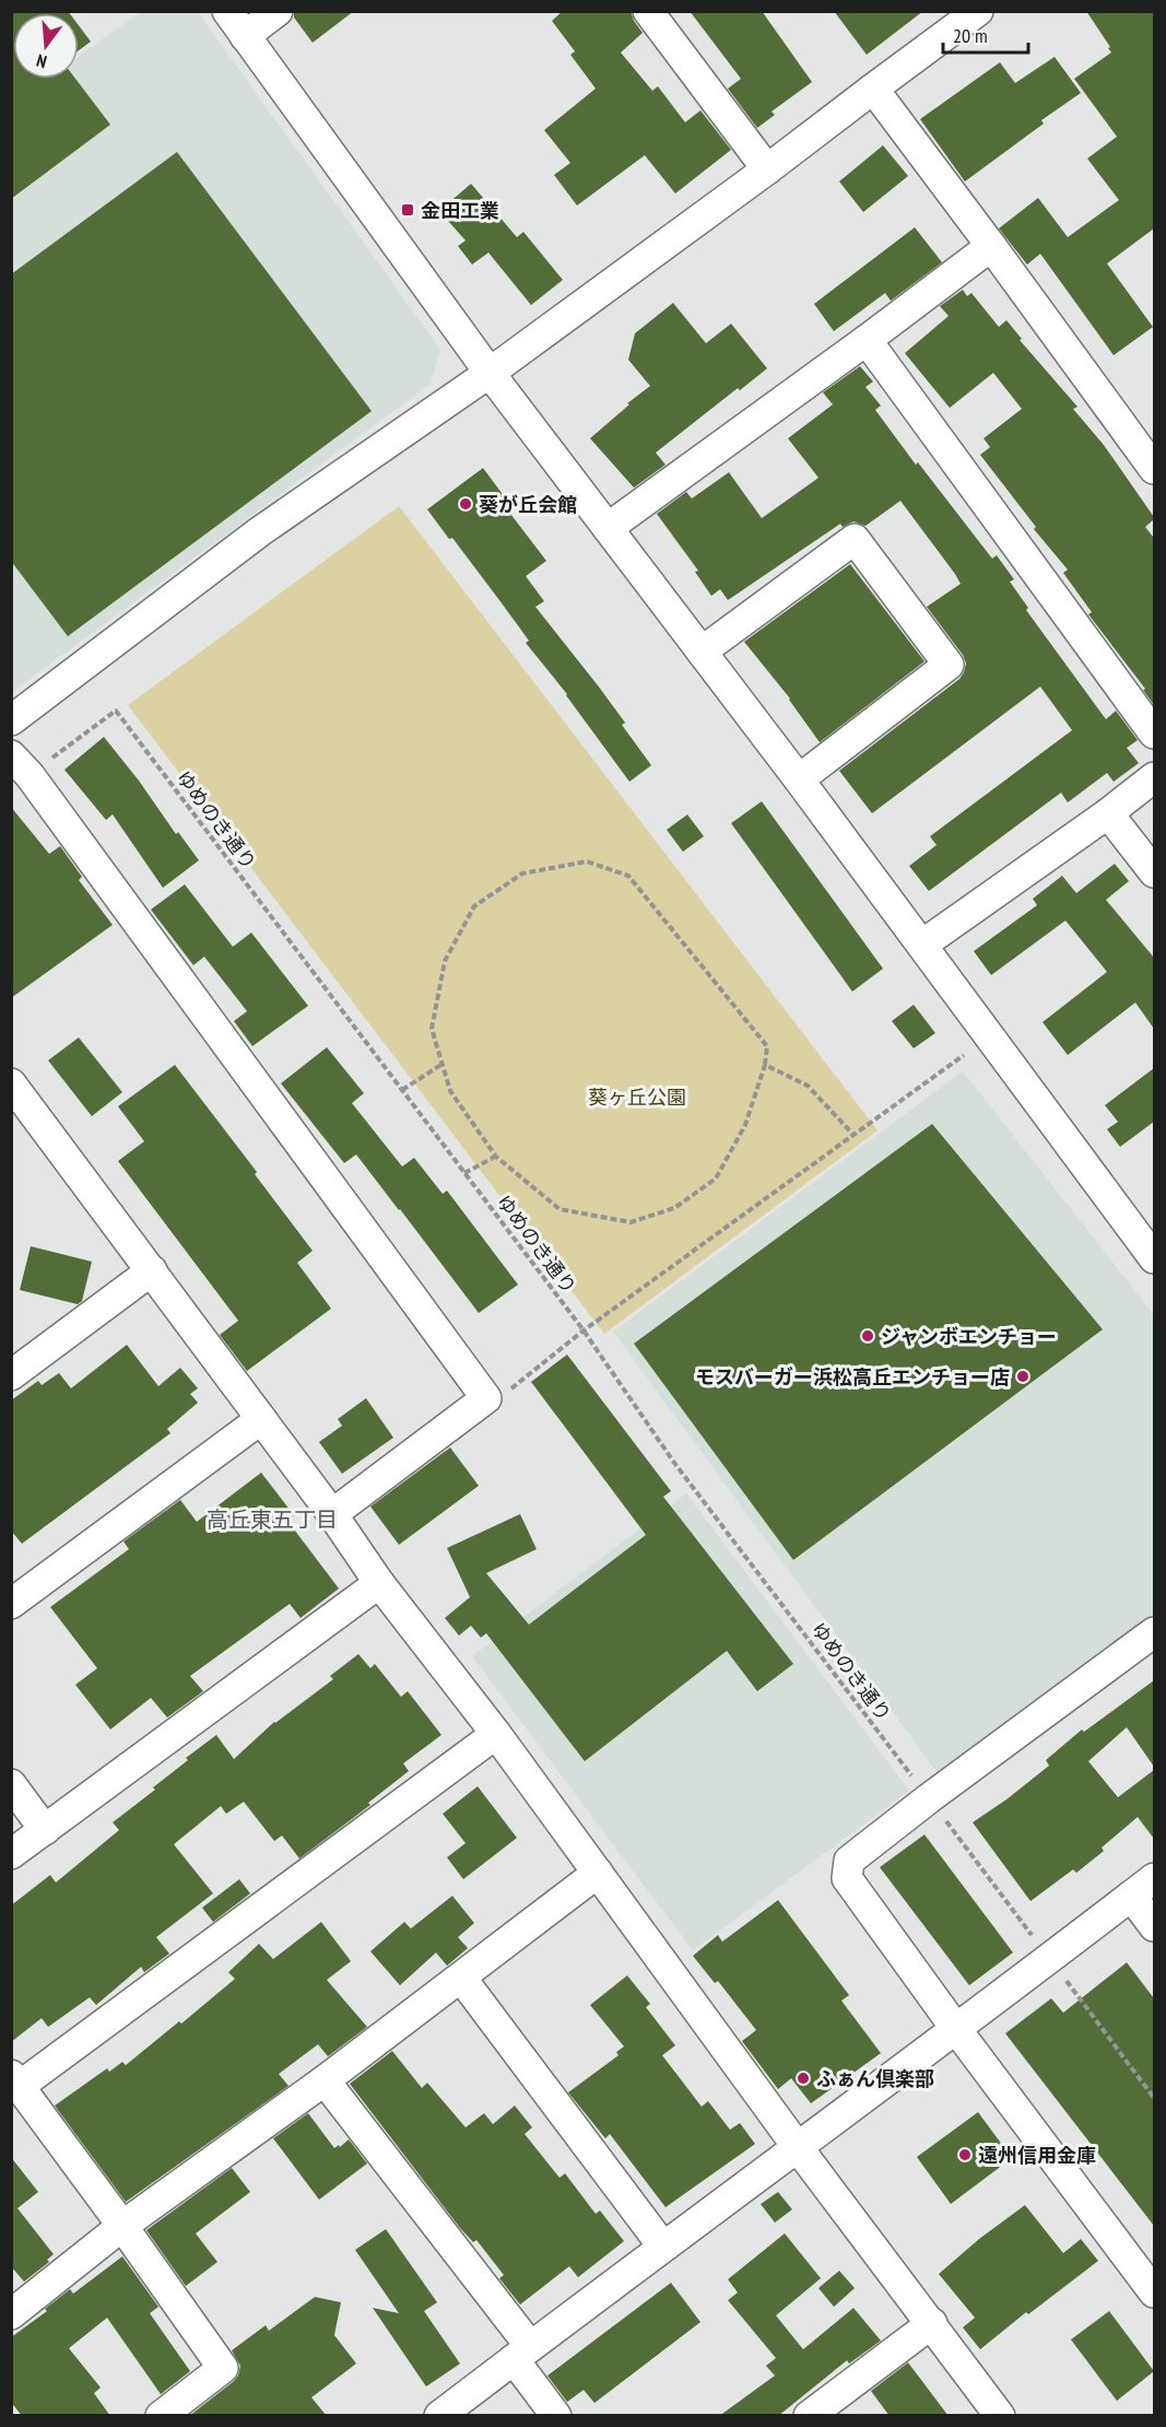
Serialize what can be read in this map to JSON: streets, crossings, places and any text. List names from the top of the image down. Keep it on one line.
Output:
{"streets":{"path":["ゆめのき通り"]},"districts":["高丘東五丁目"],"parks":["葵ヶ丘公園"],"places":{"transit":["金田工業"],"other":["葵が丘会館","ジャンボエンチョー","モスバーガー浜松高丘エンチョー店","ふぁん倶楽部","遠州信用金庫"]},"scale_bar":"20 m","north":"bottom"}
